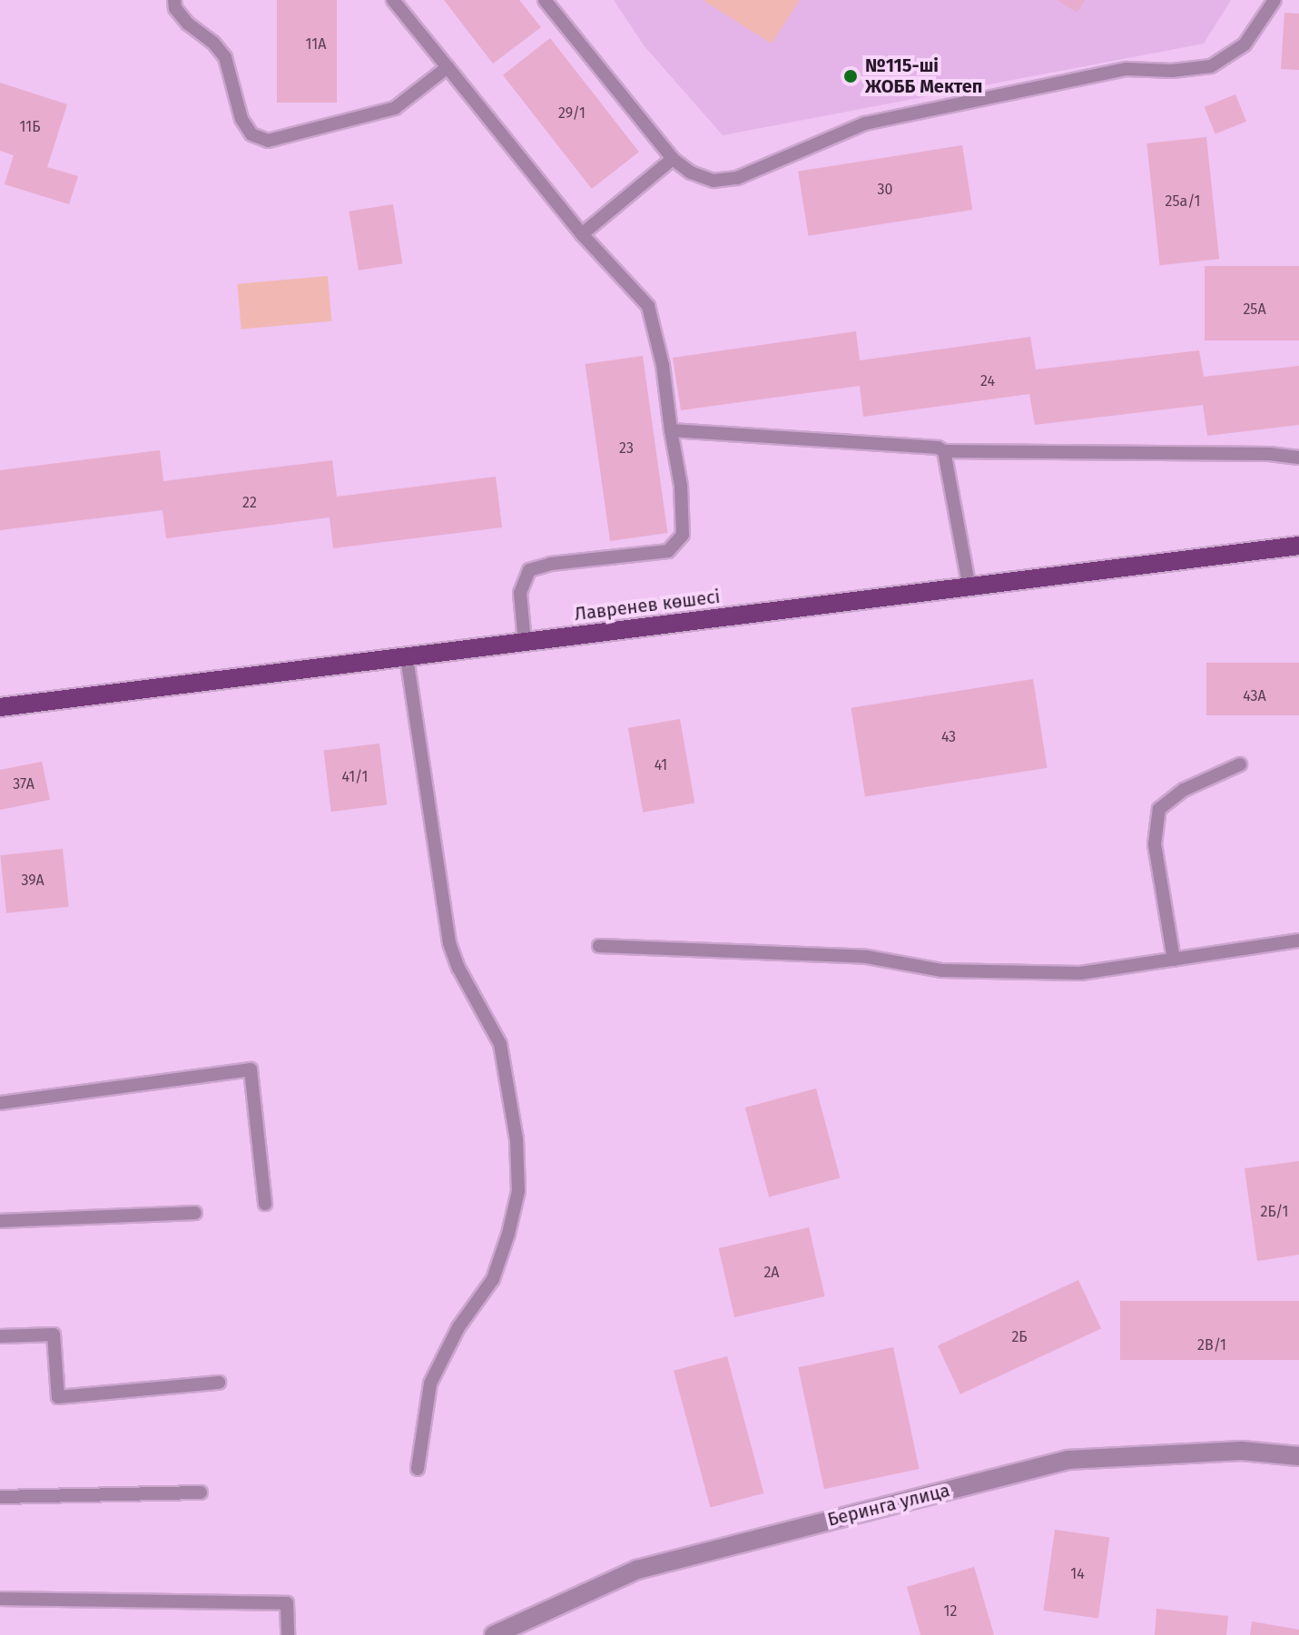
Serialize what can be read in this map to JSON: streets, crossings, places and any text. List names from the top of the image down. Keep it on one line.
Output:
{"streets":{"main road":["Лавренев көшесі"],"street":["Беринга улица"]},"places":["№115-ші ЖОББ Мектеп"],"house_numbers":["11А","29/1","11Б","30","25а/1","25А","24","23","22","43А","43","41","41/1","37А","39А","2Б/1","2А","2Б","2В/1","14","12"]}
